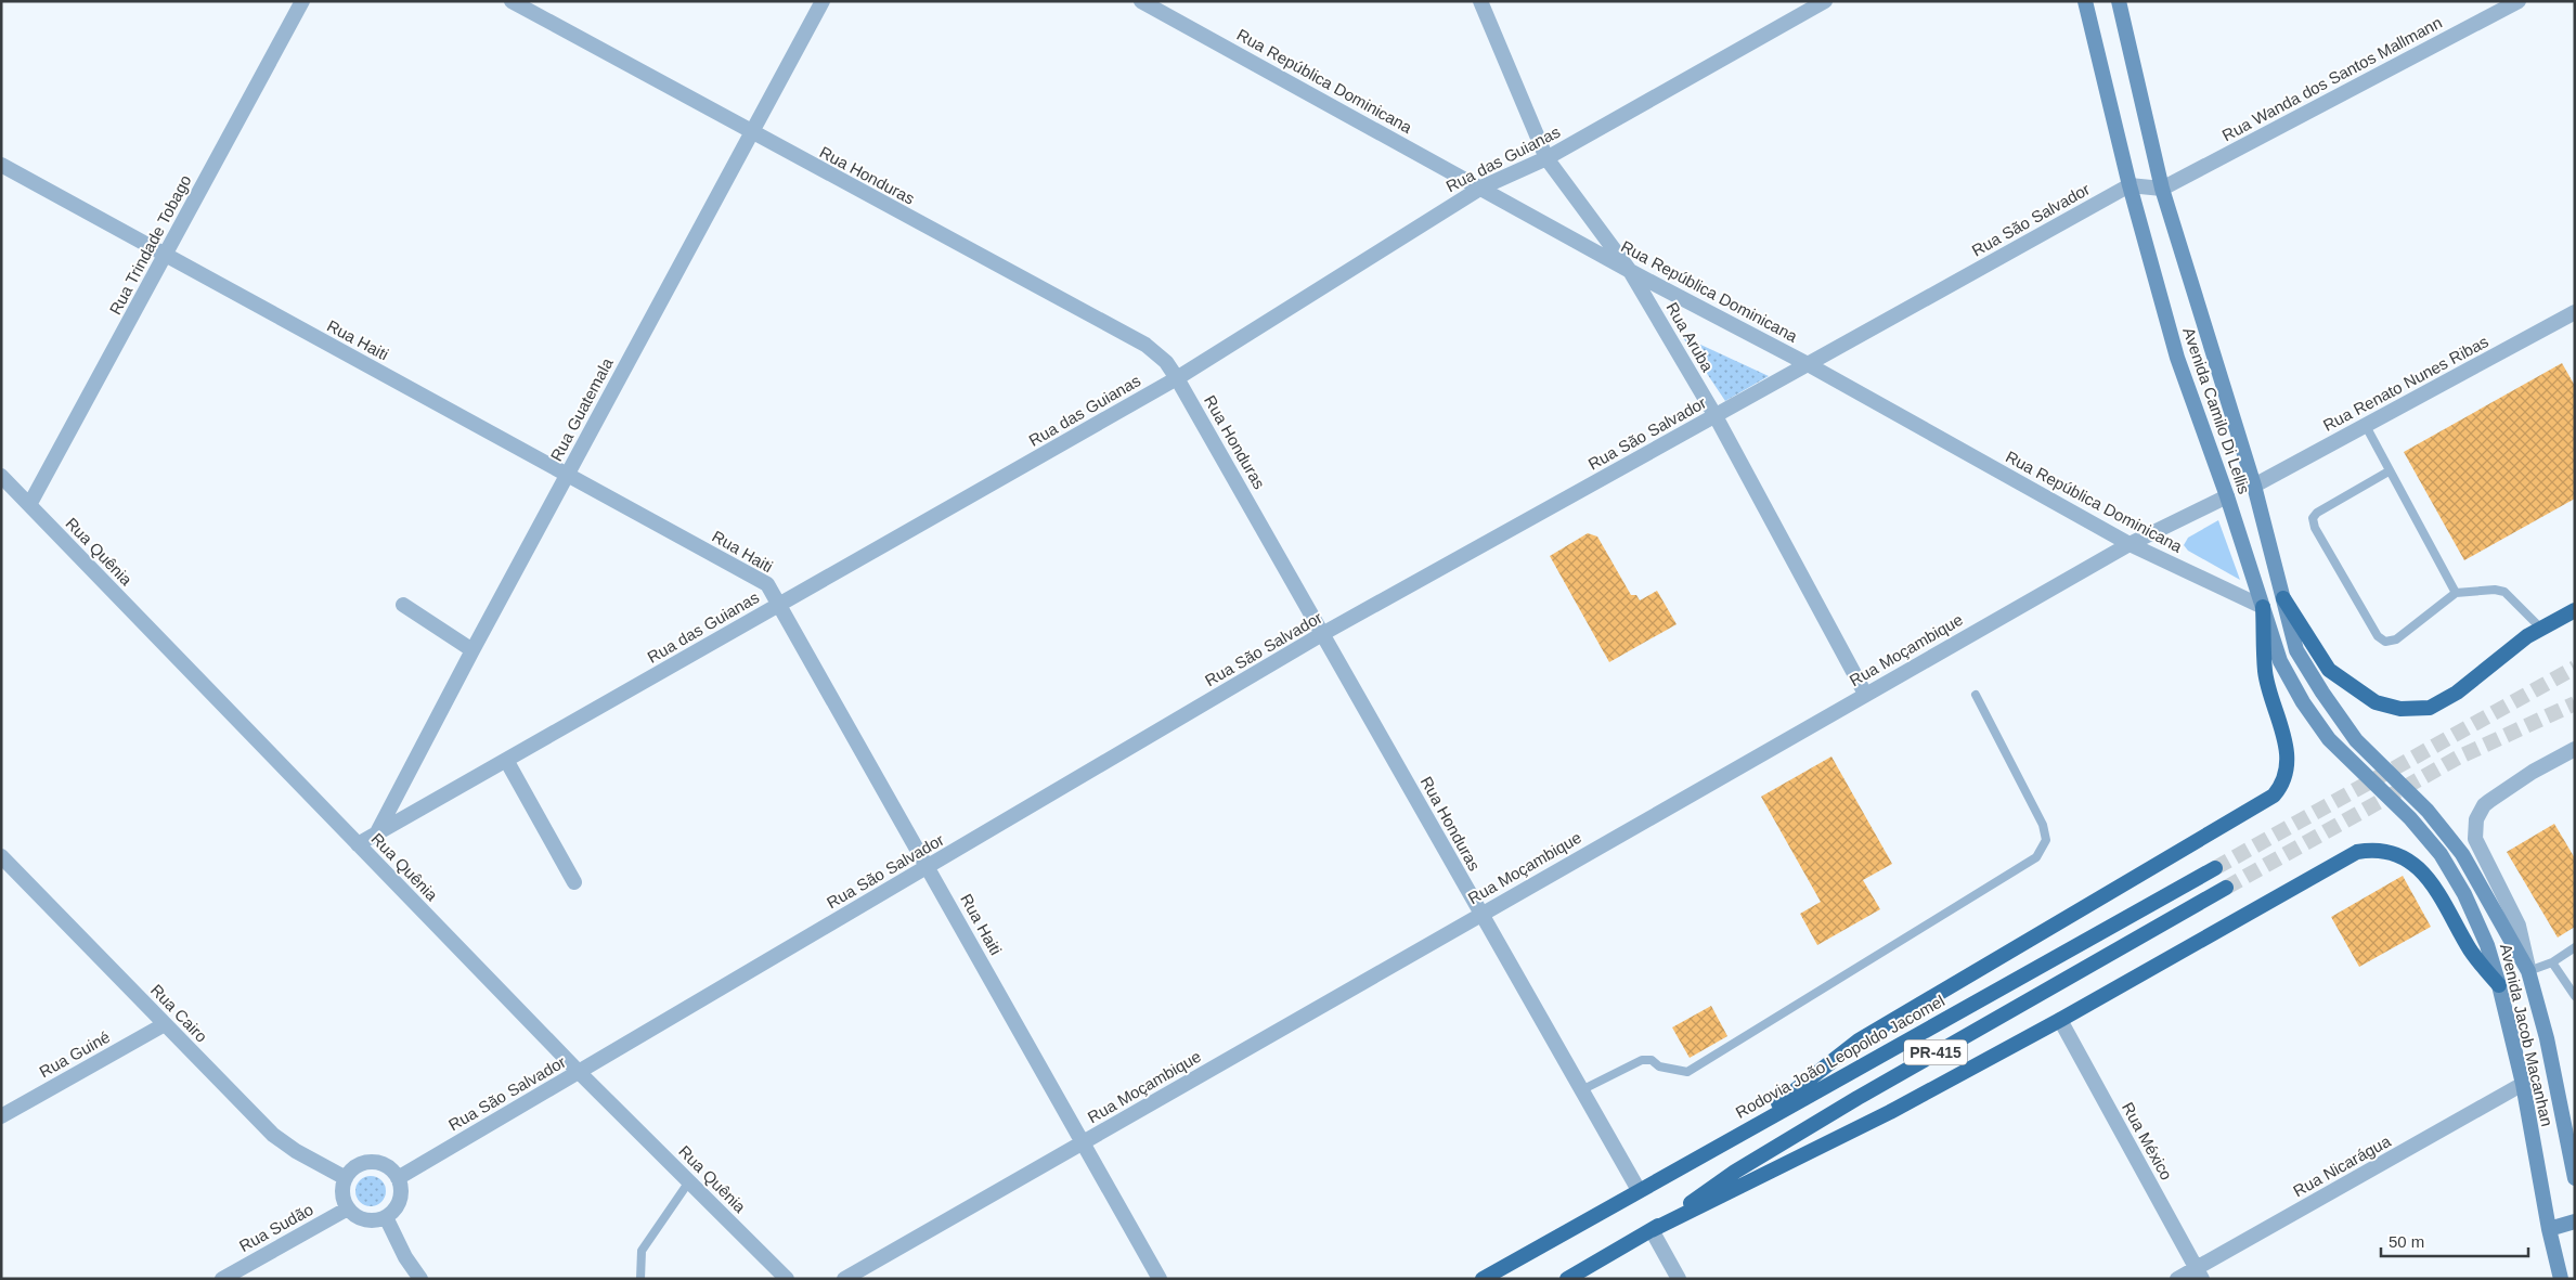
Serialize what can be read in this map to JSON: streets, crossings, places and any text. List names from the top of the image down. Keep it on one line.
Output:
{"streets":{"highway":["PR-415","Rodovia João Leopoldo Jacomel"],"main road":["Avenida Camilo Di Lellis","Avenida Jacob Macanhan"],"street":["Rua Wanda dos Santos Mallmann","Rua República Dominicana","Rua das Guianas","Rua Honduras","Rua São Salvador","Rua Trindade Tobago","Rua Aruba","Rua Haiti","Rua Renato Nunes Ribas","Rua Guatemala","Rua Quênia","Rua Moçambique","Rua Cairo","Rua Guiné","Rua México","Rua Nicarágua","Rua Sudão"]},"crossings":[["Rua Wanda dos Santos Mallmann","Avenida Camilo Di Lellis"],["Rua República Dominicana","Rua das Guianas"],["Rua República Dominicana","Rua São Salvador"],["Rua República Dominicana","Rua Aruba"],["Rua República Dominicana","Avenida Camilo Di Lellis"],["Rua República Dominicana","Rua Moçambique"],["Rua das Guianas","Rua Honduras"],["Rua das Guianas","Rua Aruba"],["Rua das Guianas","Rua Haiti"],["Rua das Guianas","Rua Guatemala"],["Rua das Guianas","Rua Quênia"],["Rua Honduras","Rua São Salvador"],["Rua Honduras","Rua Guatemala"],["Rua Honduras","Rua Moçambique"],["Rua Honduras","Rodovia João Leopoldo Jacomel"],["Rua São Salvador","Rua Aruba"],["Rua São Salvador","Rua Haiti"],["Rua São Salvador","Avenida Camilo Di Lellis"],["Rua São Salvador","Rua Quênia"],["Rua São Salvador","Rua Cairo"],["Rua São Salvador","Rua Sudão"],["Rua Trindade Tobago","Rua Haiti"],["Rua Trindade Tobago","Rua Quênia"],["Rua Aruba","Rua Moçambique"],["Rua Haiti","Rua Guatemala"],["Rua Haiti","Rua Moçambique"],["Rua Renato Nunes Ribas","Avenida Camilo Di Lellis"],["Avenida Camilo Di Lellis","Rua Moçambique"],["Avenida Camilo Di Lellis","Avenida Jacob Macanhan"],["Rua Cairo","Rua Guiné"],["Rua Cairo","Rua Sudão"],["Avenida Jacob Macanhan","Rua Nicarágua"],["Rua México","Rua Nicarágua"]],"scale_bar":"50 m"}
